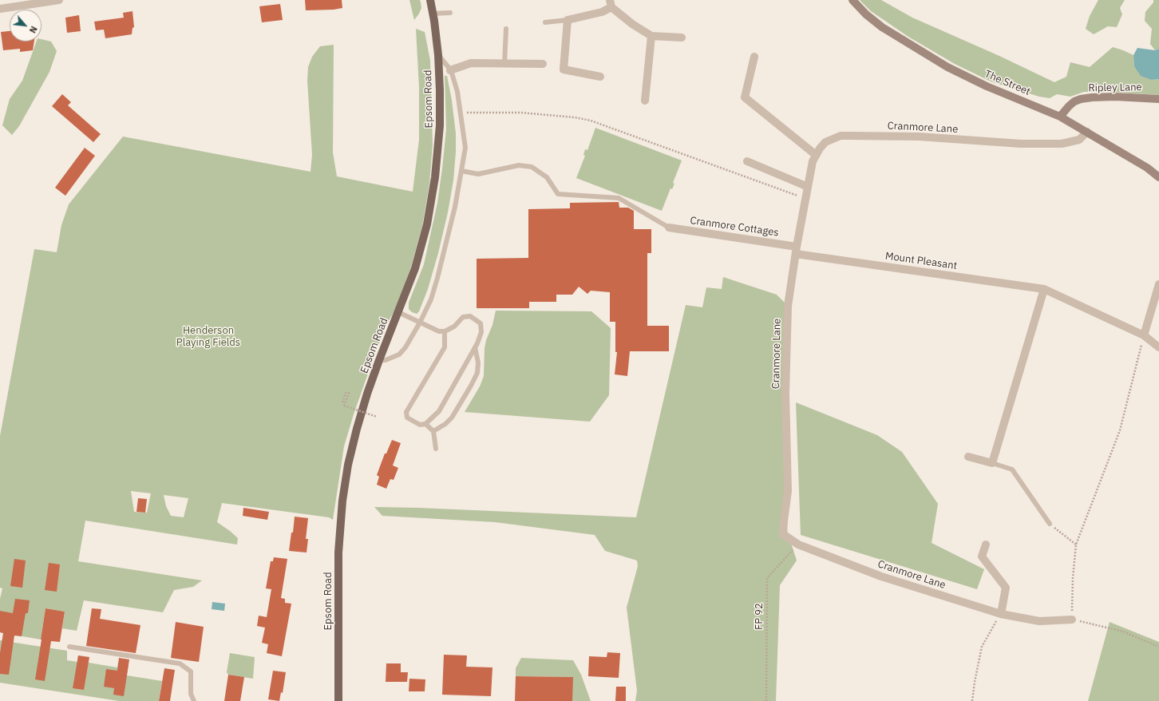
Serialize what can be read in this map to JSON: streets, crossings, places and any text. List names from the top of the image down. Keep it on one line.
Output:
{"streets":{"main road":["Epsom Road"],"street":["The Street","Ripley Lane","Cranmore Lane","Cranmore Cottages","Mount Pleasant"],"path":["FP 92"]},"crossings":[["The Street","Ripley Lane"],["The Street","Cranmore Lane"],["Cranmore Lane","Cranmore Cottages"],["Cranmore Lane","Mount Pleasant"],["Cranmore Lane","FP 92"],["Cranmore Cottages","Mount Pleasant"]],"parks":["Henderson Playing Fields"],"north":"bottom right"}
